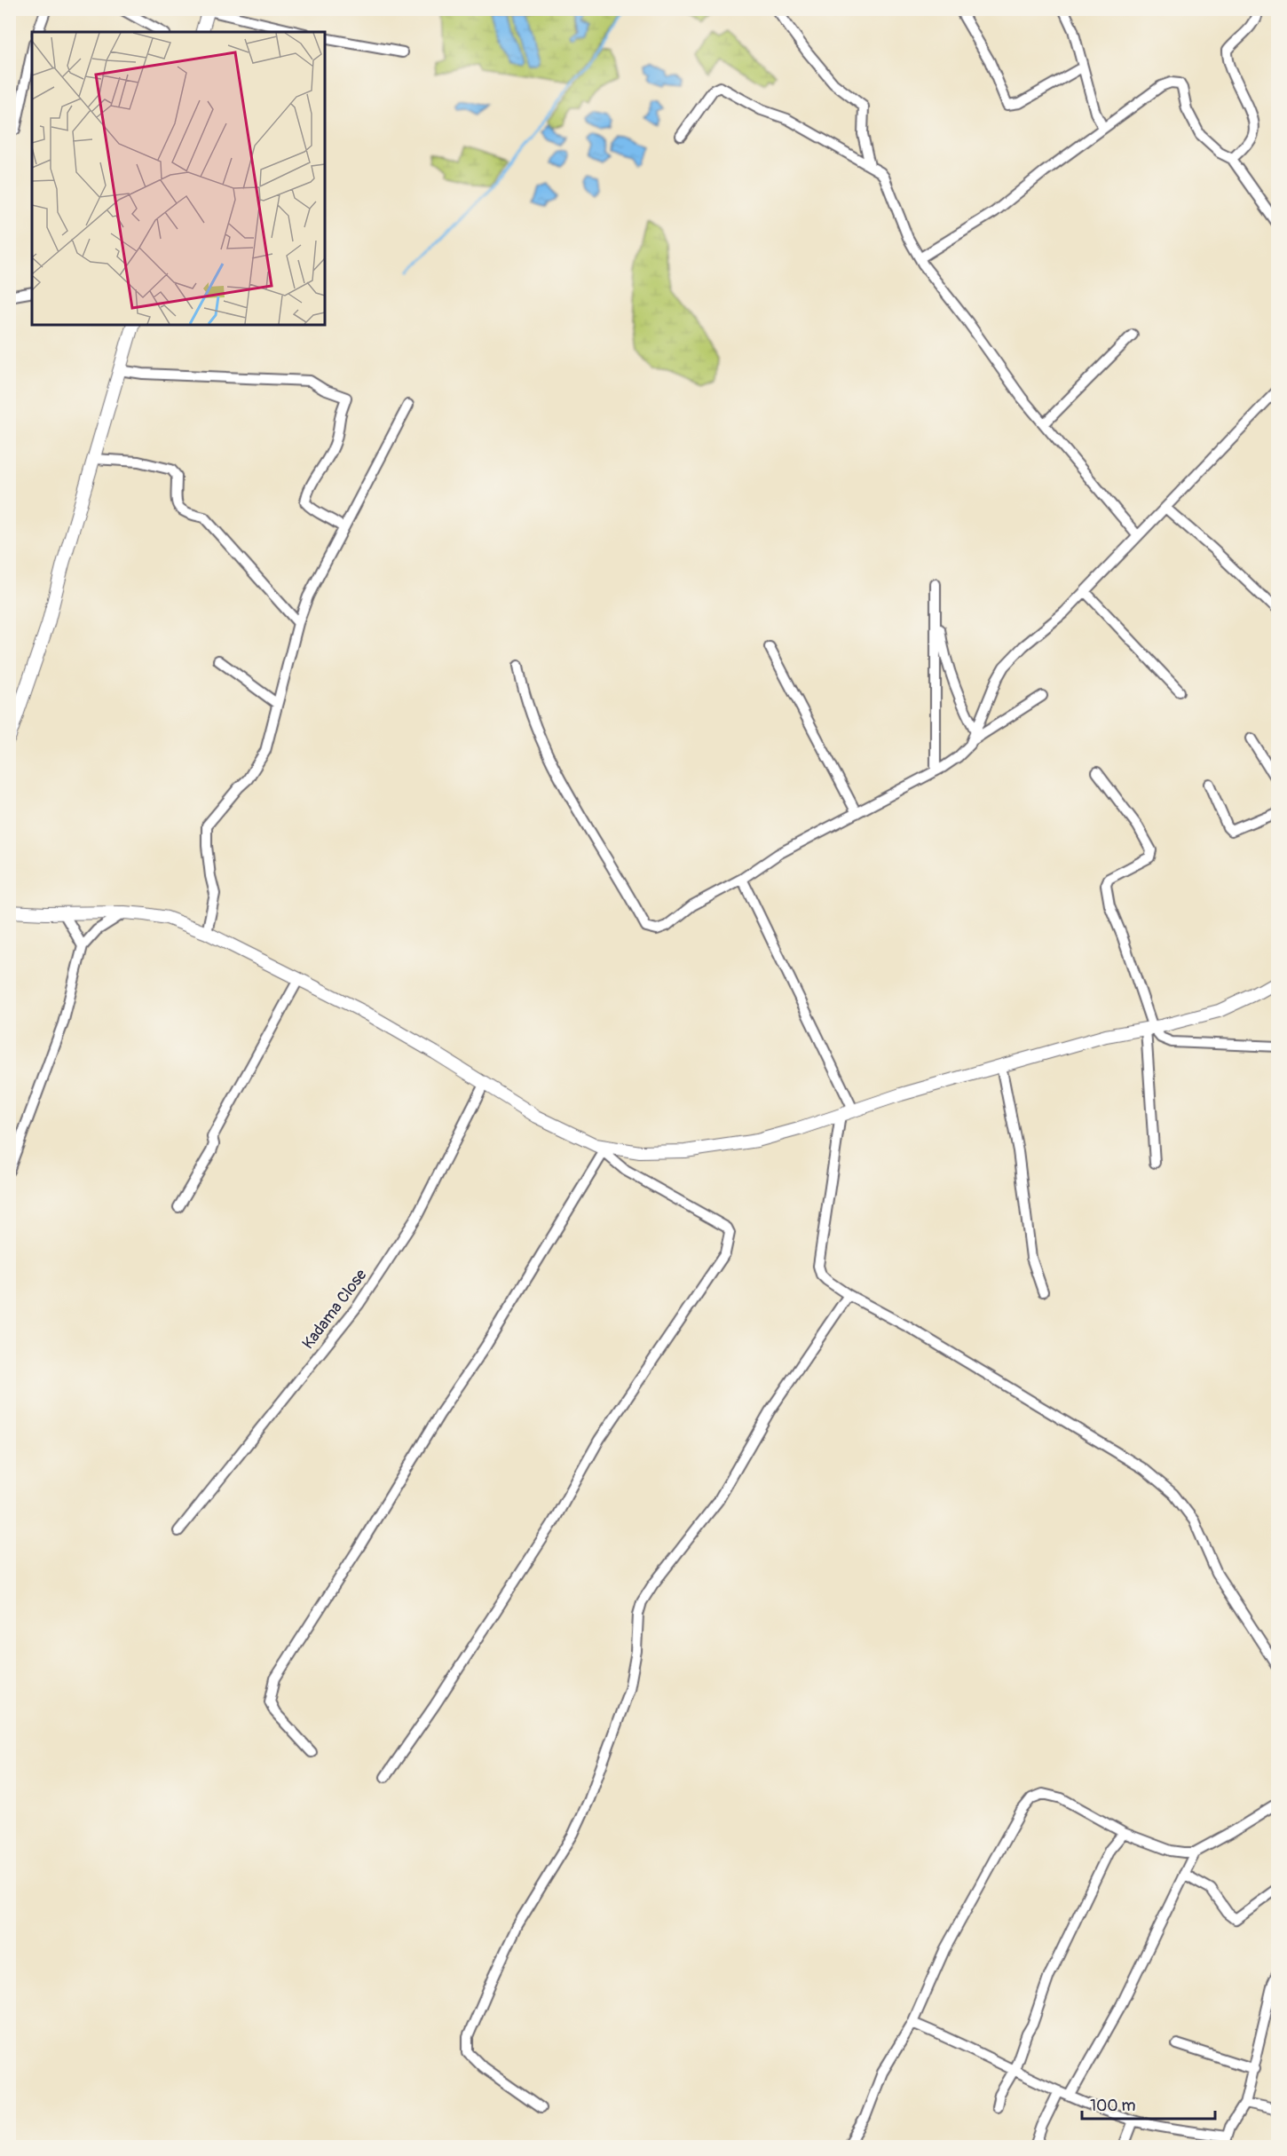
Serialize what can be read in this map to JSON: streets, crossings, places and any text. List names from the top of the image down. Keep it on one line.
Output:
{"streets":{"street":["Kadama Close"]},"scale_bar":"100 m"}
